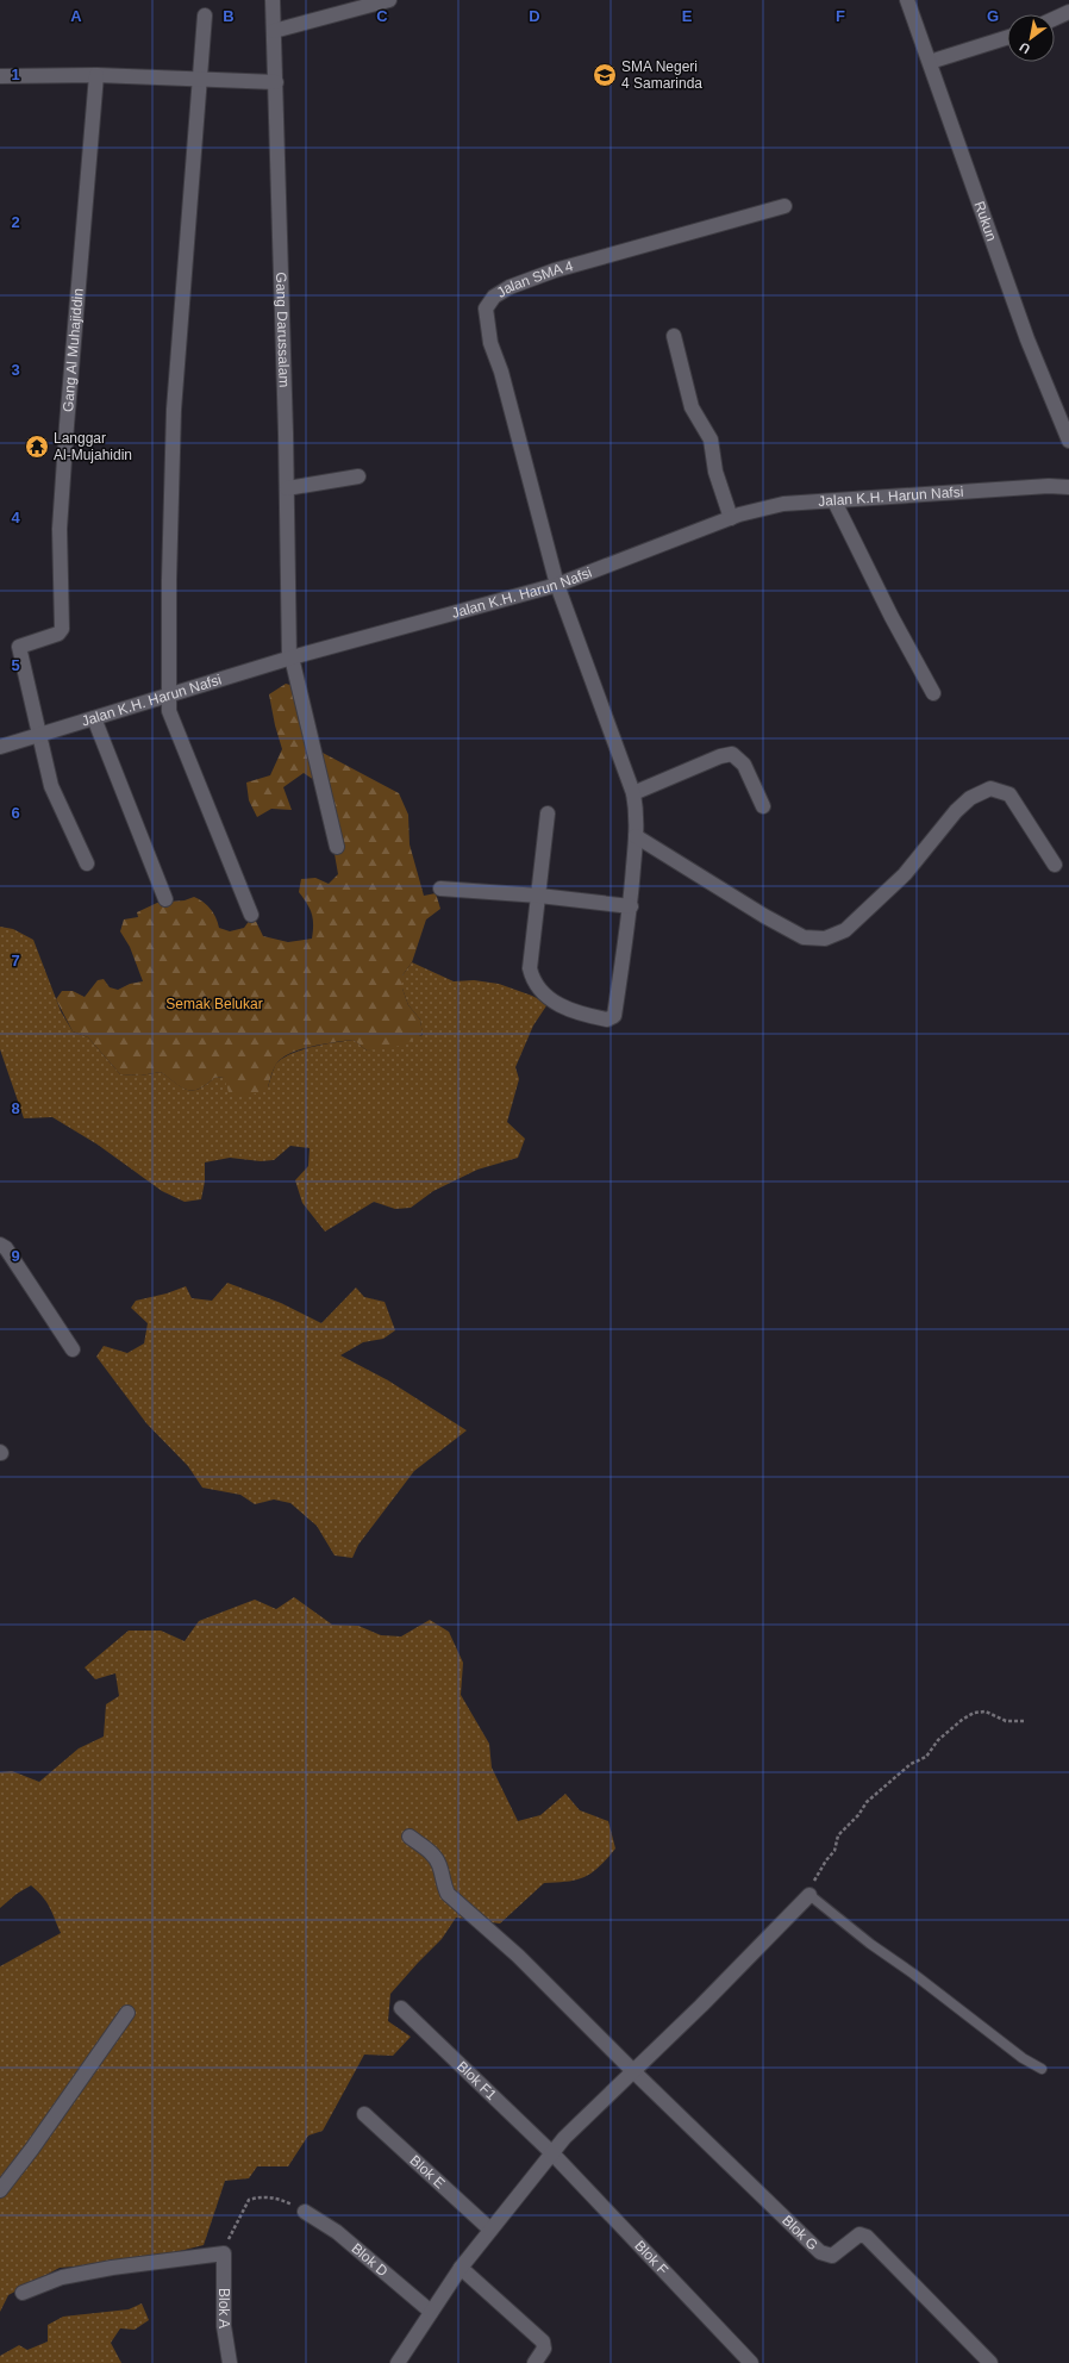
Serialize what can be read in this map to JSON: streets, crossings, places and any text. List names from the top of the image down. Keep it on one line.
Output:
{"streets":{"street":["Rukun","Jalan SMA 4","Gang Darussalam","Gang Al Muhajiddin","Jalan K.H. Harun Nafsi","Blok F1","Blok E","Blok G","Blok F","Blok D","Blok A"]},"crossings":[["Jalan SMA 4","Jalan K.H. Harun Nafsi"],["Gang Darussalam","Jalan K.H. Harun Nafsi"],["Gang Al Muhajiddin","Jalan K.H. Harun Nafsi"],["Blok F1","Blok F"]],"parks":["Semak Belukar"],"places":{"school or university":["SMA Negeri 4 Samarinda"],"temple":["Langgar Al-Mujahidin"]},"north":"bottom left","grid":{"columns":["A","B","C","D","E","F","G"],"rows":["1","2","3","4","5","6","7","8","9"]}}
